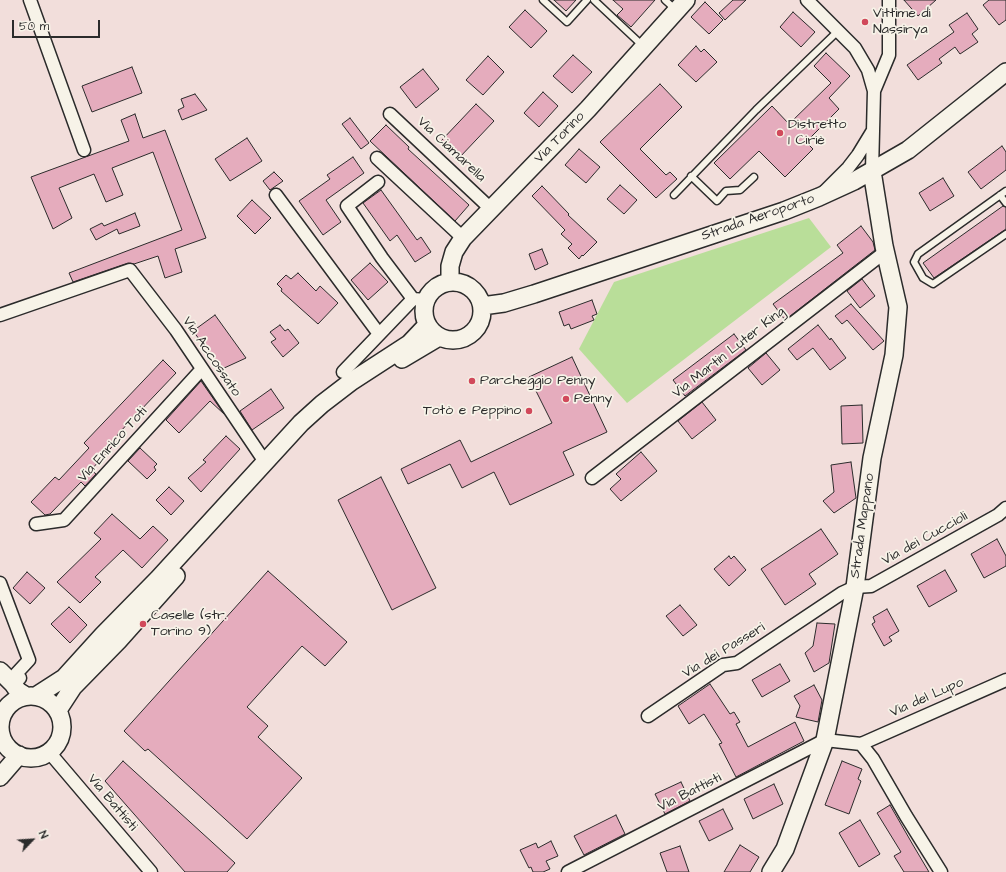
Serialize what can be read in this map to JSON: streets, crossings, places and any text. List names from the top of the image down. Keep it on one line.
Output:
{"streets":{"main road":["Via Torino","Strada Aeroporto","Strada Mappano"],"street":["Via Ciamarella","Via Martin Luter King","Via Accossato","Via Enrico Toti","Via dei Cuccioli","Via dei Passeri","Via del Lupo","Via Battisti"]},"crossings":[["Via Torino","Via Ciamarella"],["Via Torino","Strada Aeroporto"],["Strada Aeroporto","Strada Mappano"],["Via Martin Luter King","Strada Mappano"],["Via Accossato","Via Enrico Toti"],["Strada Mappano","Via dei Cuccioli"],["Strada Mappano","Via dei Passeri"],["Strada Mappano","Via Battisti"],["Via dei Cuccioli","Via dei Passeri"]],"places":["Vittime di Nassirya","Distretto 1 Ciriè","Parcheggio Penny","Penny","Totò e Peppino","Caselle (str. Torino 9)"],"scale_bar":"50 m","north":"top right"}
